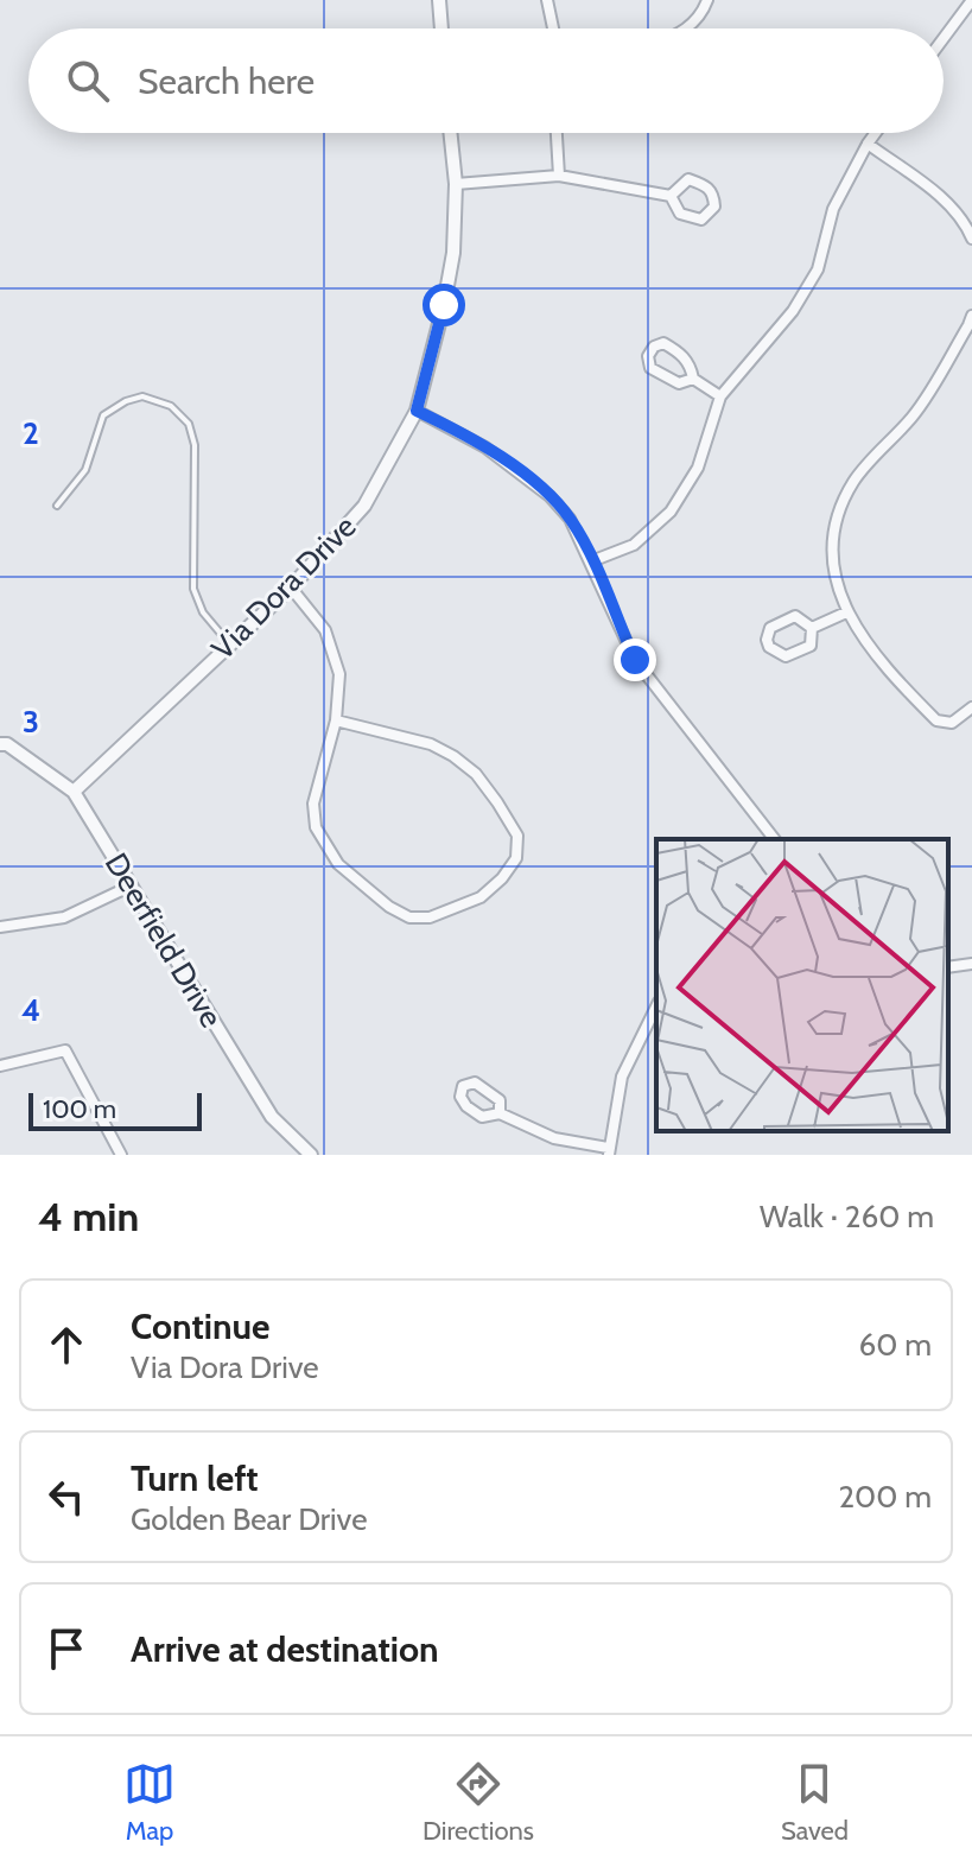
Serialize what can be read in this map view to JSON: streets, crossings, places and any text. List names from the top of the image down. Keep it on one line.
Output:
{"streets":{"street":["Via Dora Drive","Deerfield Drive"]},"crossings":[["Via Dora Drive","Deerfield Drive"]],"scale_bar":"100 m","page":{"search":"Search here","scale":"100 m","heading":["4 min","Walk · 260 m"],"list":[["Continue","Via Dora Drive","60 m"],["Turn left","Golden Bear Drive","200 m"],"Arrive at destination"],"nav":["Map","Directions","Saved"]},"grid":{"rows":["2","3","4"]}}
